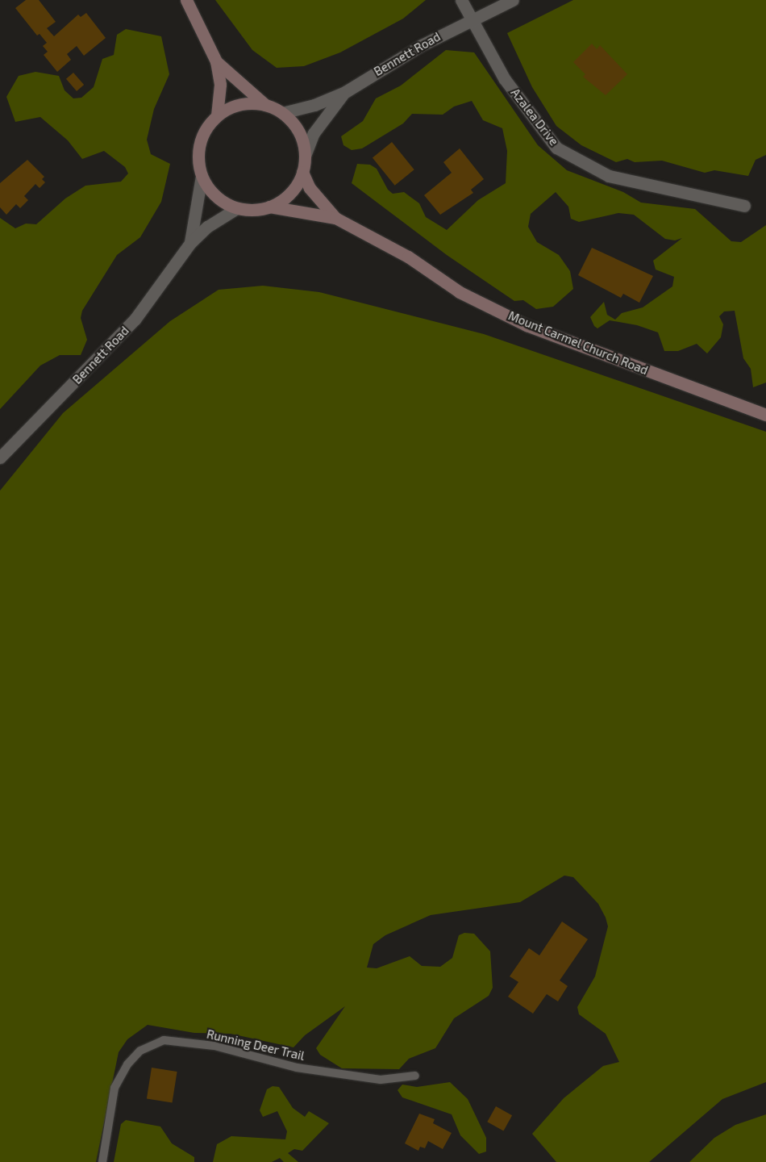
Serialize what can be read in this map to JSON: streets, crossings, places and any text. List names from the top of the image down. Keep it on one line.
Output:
{"streets":{"main road":["Mount Carmel Church Road"],"street":["Bennett Road","Azalea Drive"],"lane":["Running Deer Trail"]},"crossings":[["Bennett Road","Azalea Drive"],["Bennett Road","Mount Carmel Church Road"]]}
